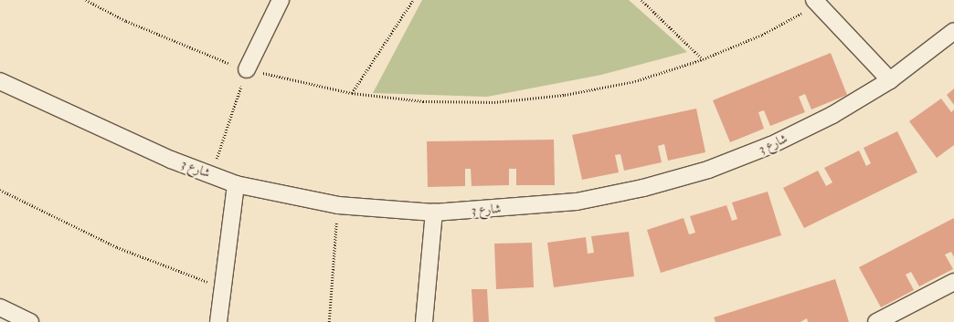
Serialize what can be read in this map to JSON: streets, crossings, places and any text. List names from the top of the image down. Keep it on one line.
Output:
{"streets":{"street":["شارع 3"]}}
